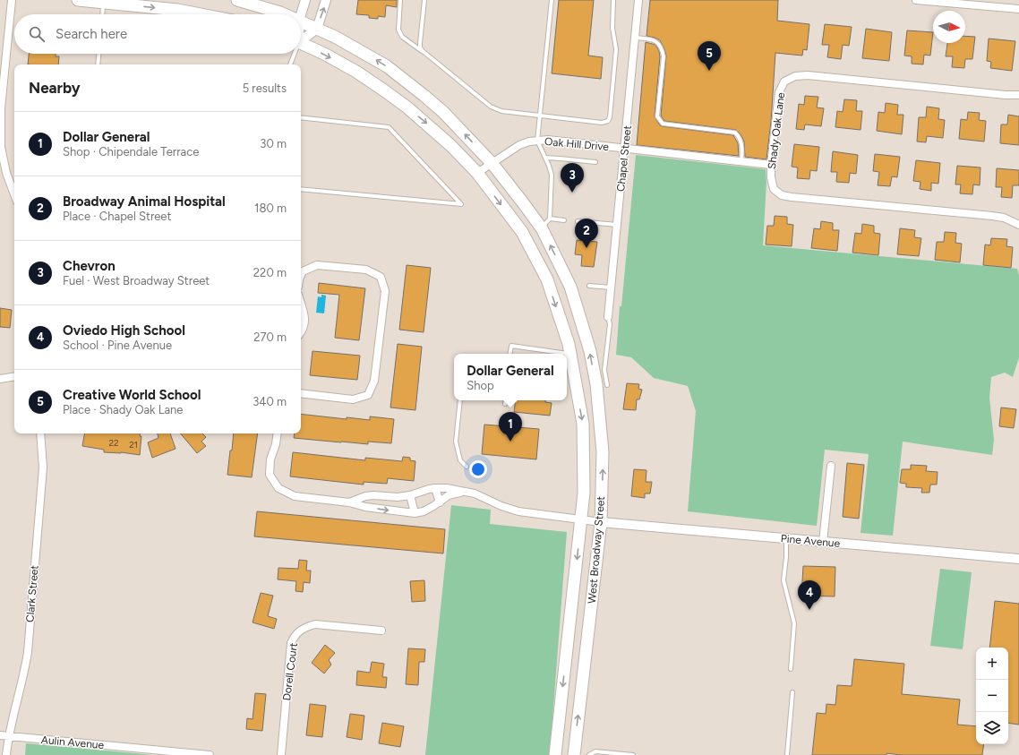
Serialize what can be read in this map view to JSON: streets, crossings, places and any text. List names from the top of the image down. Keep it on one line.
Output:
{"streets":{"main road":["West Broadway Street"],"street":["Shady Oak Lane","Oak Hill Drive","Chapel Street","Pine Avenue","Clark Street","Dorell Court","Aulin Avenue"]},"crossings":[["Shady Oak Lane","Oak Hill Drive"],["Oak Hill Drive","Chapel Street"],["Oak Hill Drive","West Broadway Street"],["Pine Avenue","West Broadway Street"],["Clark Street","Aulin Avenue"]],"house_numbers":["22","21"],"north":"right","page":{"search":"Search here","pins":["5","3","2","1","4"],"heading":["Nearby","5 results"],"list":[{"mark":"1","name":"Dollar General","note":"Shop · Chipendale Terrace","value":"30 m"},{"mark":"2","name":"Broadway Animal Hospital","note":"Place · Chapel Street","value":"180 m"},{"mark":"3","name":"Chevron","note":"Fuel · West Broadway Street","value":"220 m"},{"mark":"4","name":"Oviedo High School","note":"School · Pine Avenue","value":"270 m"},{"mark":"5","name":"Creative World School","note":"Place · Shady Oak Lane","value":"340 m"}],"popup":["Dollar General","Shop"],"map_buttons":["+","−"]}}
